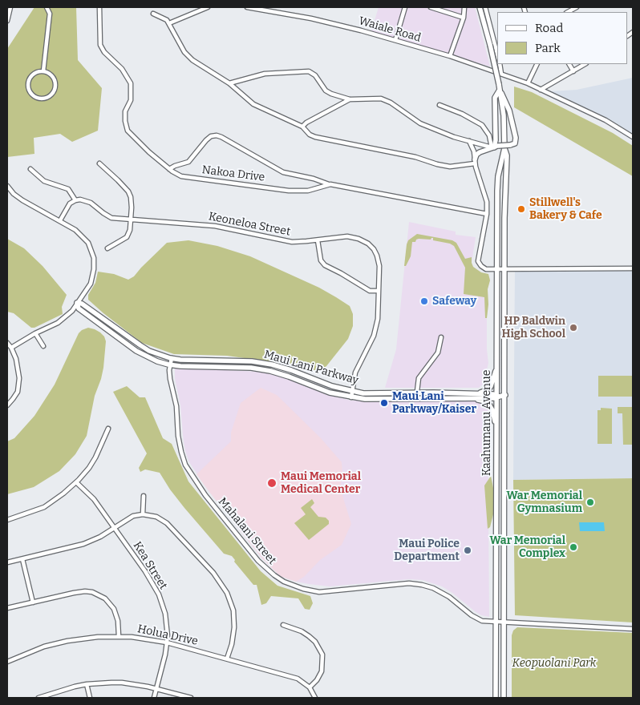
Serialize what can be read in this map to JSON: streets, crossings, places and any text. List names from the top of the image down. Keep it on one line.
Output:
{"streets":{"main road":["Maui Lani Parkway","Kaahumanu Avenue"],"street":["Waiale Road","Nakoa Drive","Keoneloa Street","Mahalani Street","Kea Street","Holua Drive"]},"crossings":[["Keoneloa Street","Maui Lani Parkway"],["Maui Lani Parkway","Kaahumanu Avenue"],["Maui Lani Parkway","Mahalani Street"],["Kaahumanu Avenue","Mahalani Street"],["Kea Street","Holua Drive"]],"parks":["Keopuolani Park"],"places":["Stillwell's Bakery & Cafe","Safeway","HP Baldwin High School","Maui Lani Parkway/Kaiser","Maui Memorial Medical Center","War Memorial Gymnasium","War Memorial Complex","Maui Police Department"],"legend":["Road","Park"]}
